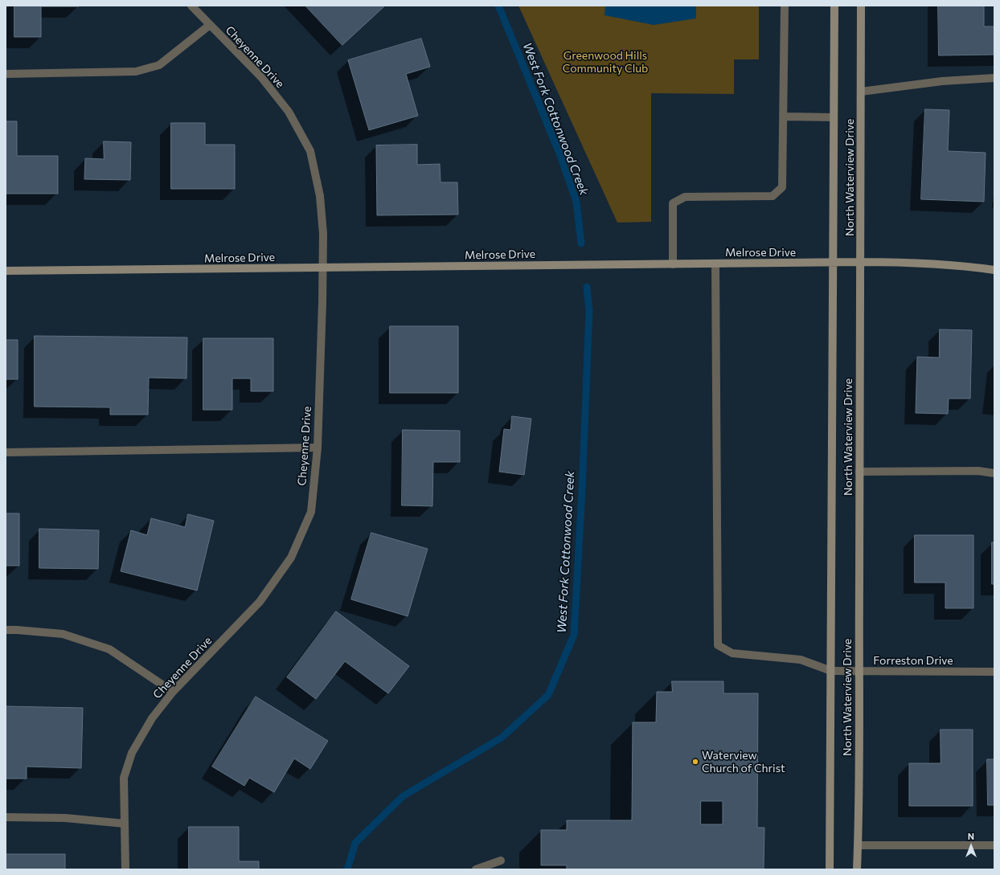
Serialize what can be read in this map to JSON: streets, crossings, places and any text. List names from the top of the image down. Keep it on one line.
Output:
{"streets":{"street":["Cheyenne Drive","North Waterview Drive","Melrose Drive","Forreston Drive"]},"crossings":[["Cheyenne Drive","Melrose Drive"],["North Waterview Drive","Melrose Drive"],["North Waterview Drive","Forreston Drive"]],"water":["West Fork Cottonwood Creek"],"parks":["Greenwood Hills Community Club"],"places":["Waterview Church of Christ"],"north":"top"}
